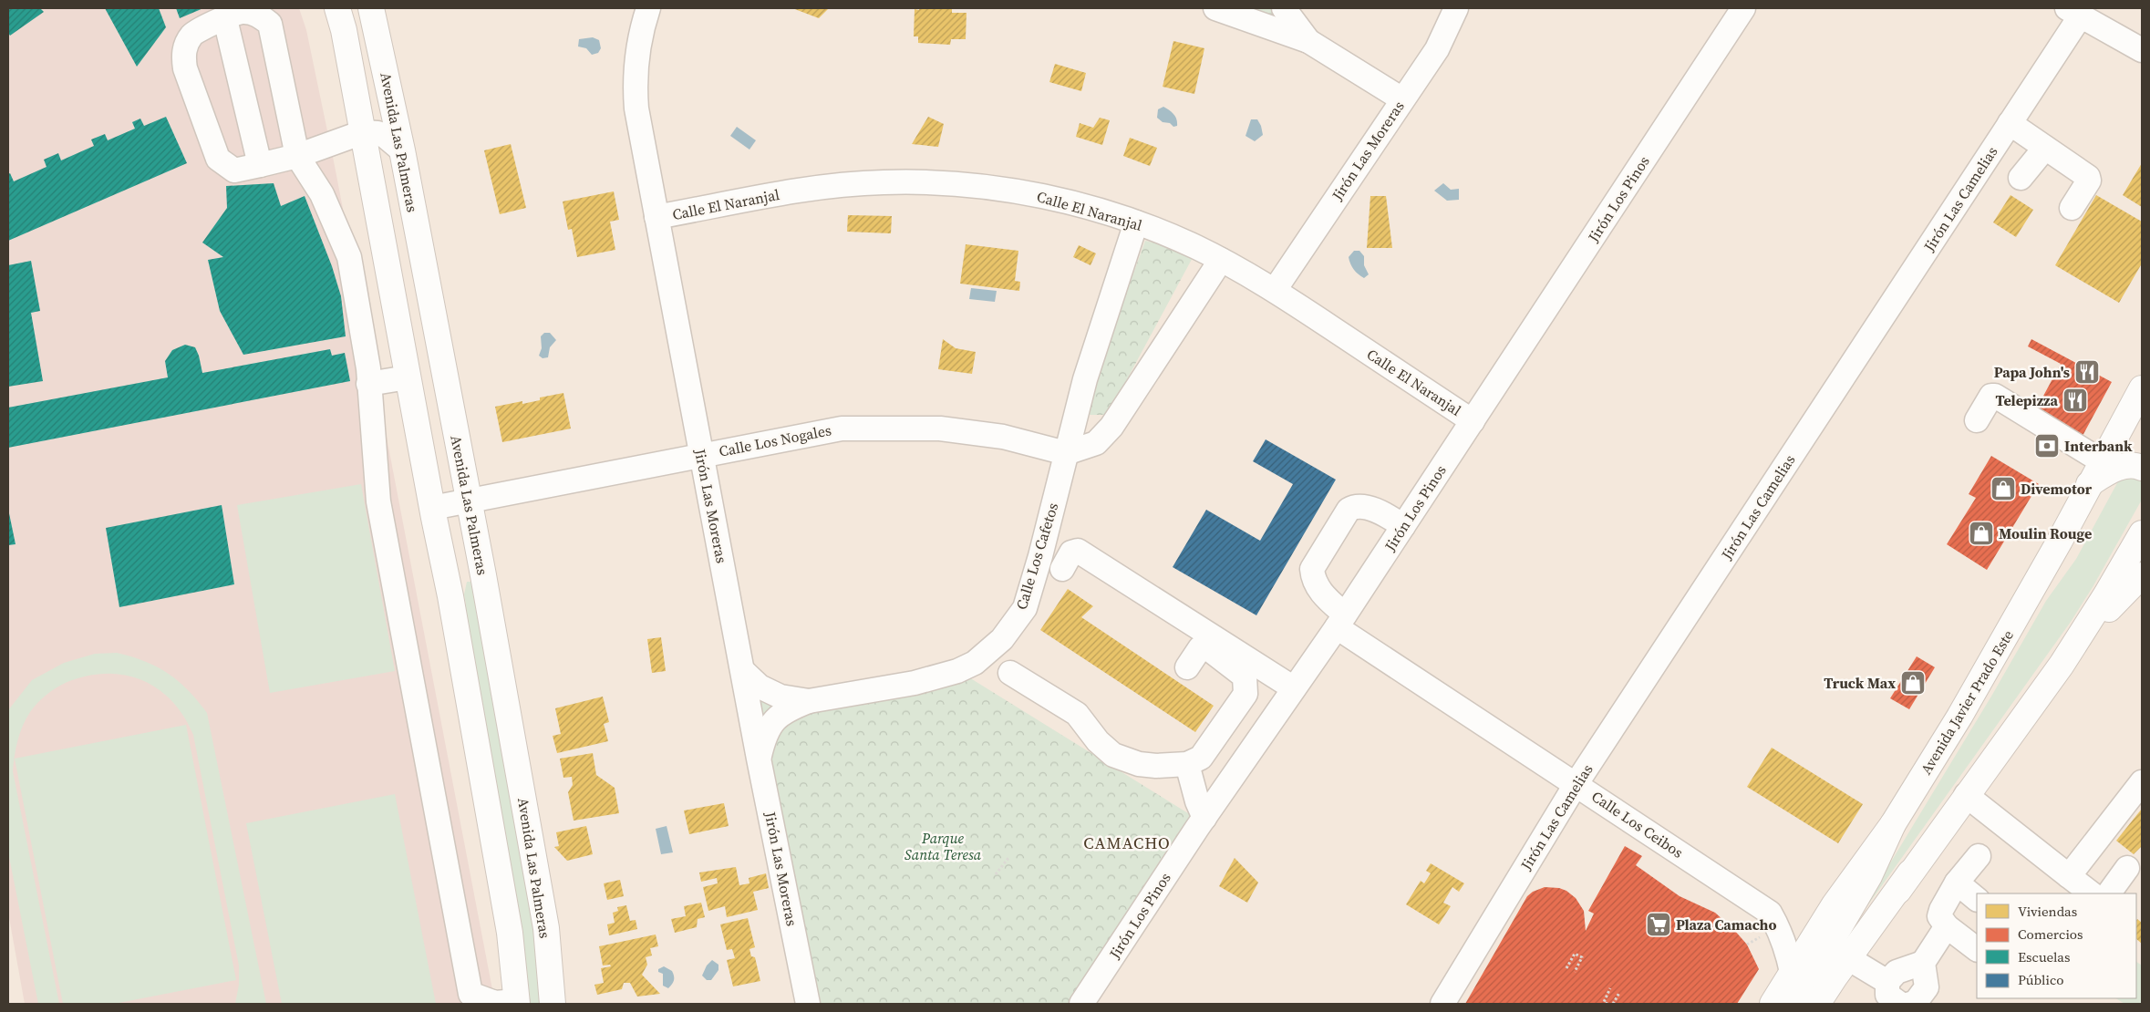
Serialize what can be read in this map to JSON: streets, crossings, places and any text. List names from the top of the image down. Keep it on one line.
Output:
{"streets":{"main road":["Avenida Las Palmeras","Avenida Javier Prado Este"],"street":["Jirón Las Moreras","Jirón Los Pinos","Jirón Las Camelias","Calle El Naranjal","Calle Los Nogales","Calle Los Cafetos","Calle Los Ceibos"]},"crossings":[["Avenida Las Palmeras","Calle Los Nogales"],["Jirón Las Moreras","Calle El Naranjal"],["Jirón Las Moreras","Calle Los Nogales"],["Jirón Las Moreras","Calle Los Cafetos"],["Jirón Los Pinos","Calle El Naranjal"],["Jirón Los Pinos","Calle Los Ceibos"],["Jirón Las Camelias","Calle Los Ceibos"],["Calle El Naranjal","Calle Los Cafetos"],["Calle Los Nogales","Calle Los Cafetos"],["Avenida Javier Prado Este","Calle Los Ceibos"]],"districts":["CAMACHO"],"parks":["Parque Santa Teresa"],"places":{"restaurant":["Papa John's","Telepizza"],"bank":["Interbank"],"shop":["Divemotor","Moulin Rouge","Truck Max"],"supermarket":["Plaza Camacho"]},"legend":["Viviendas","Comercios","Escuelas","Público"]}
